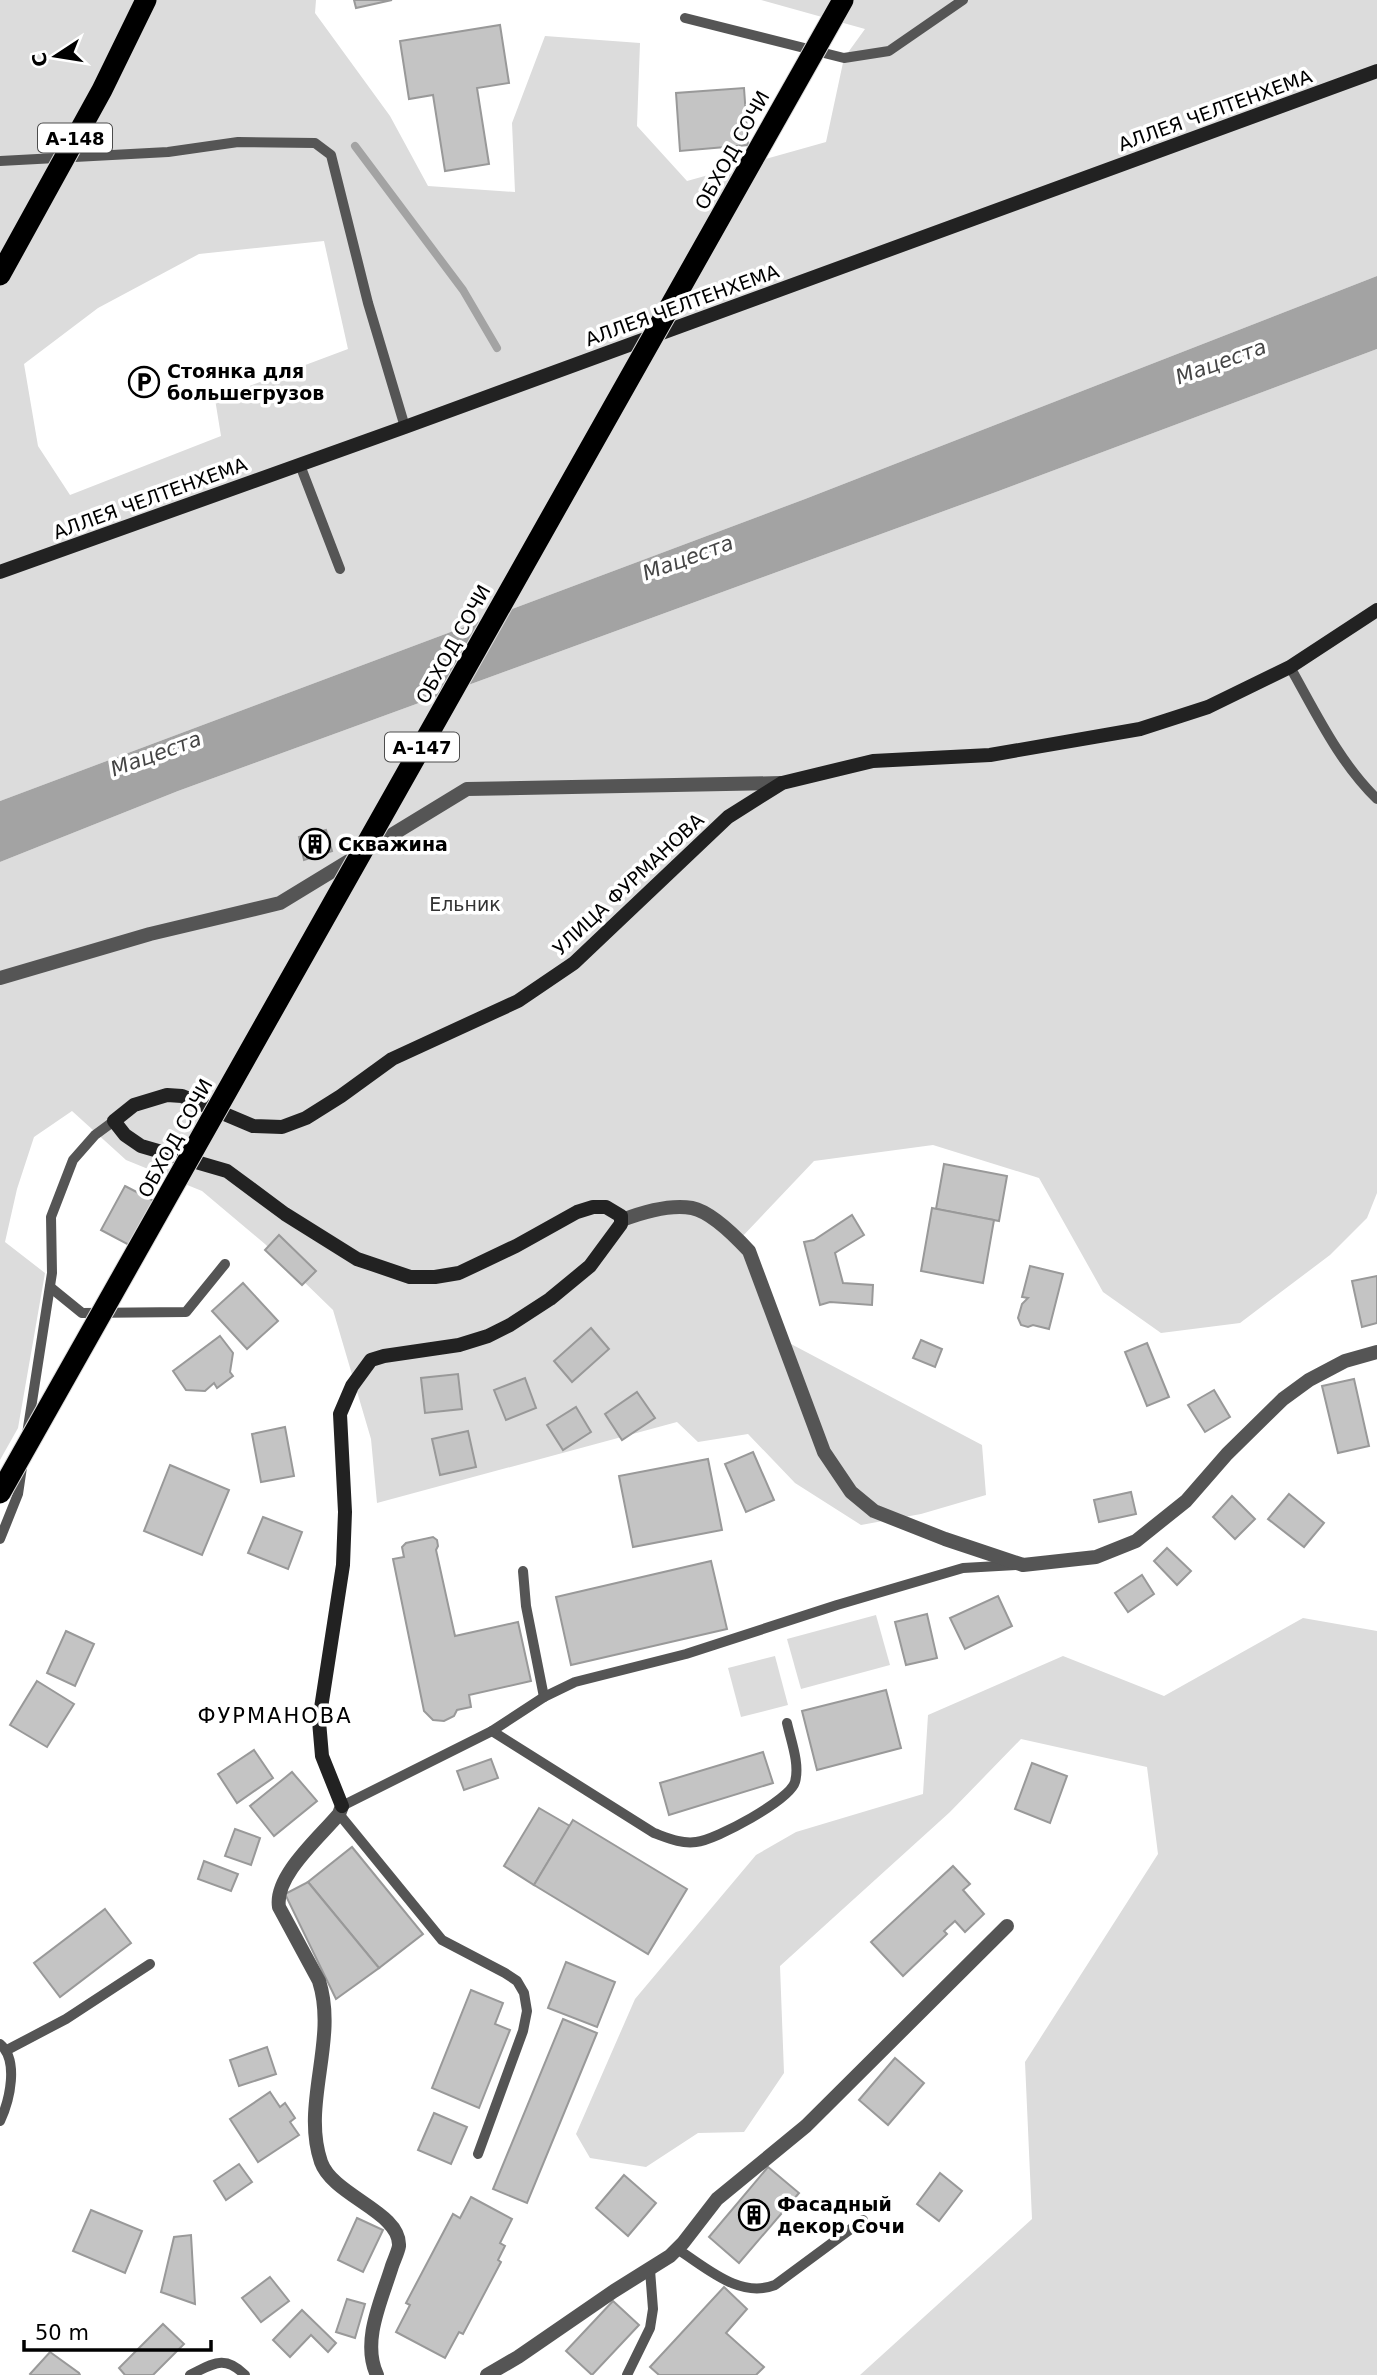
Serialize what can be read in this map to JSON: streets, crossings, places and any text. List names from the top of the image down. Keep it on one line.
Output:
{"streets":{"highway":["А-148","ОБХОД СОЧИ","А-147"],"street":["АЛЛЕЯ ЧЕЛТЕНХЕМА","УЛИЦА ФУРМАНОВА"]},"districts":["ФУРМАНОВА"],"water":["Мацеста"],"parks":["Ельник"],"places":{"parking":["Стоянка для большегрузов"],"building":["Скважина","Фасадный декор Сочи"]},"scale_bar":"50 m","north":"left"}
